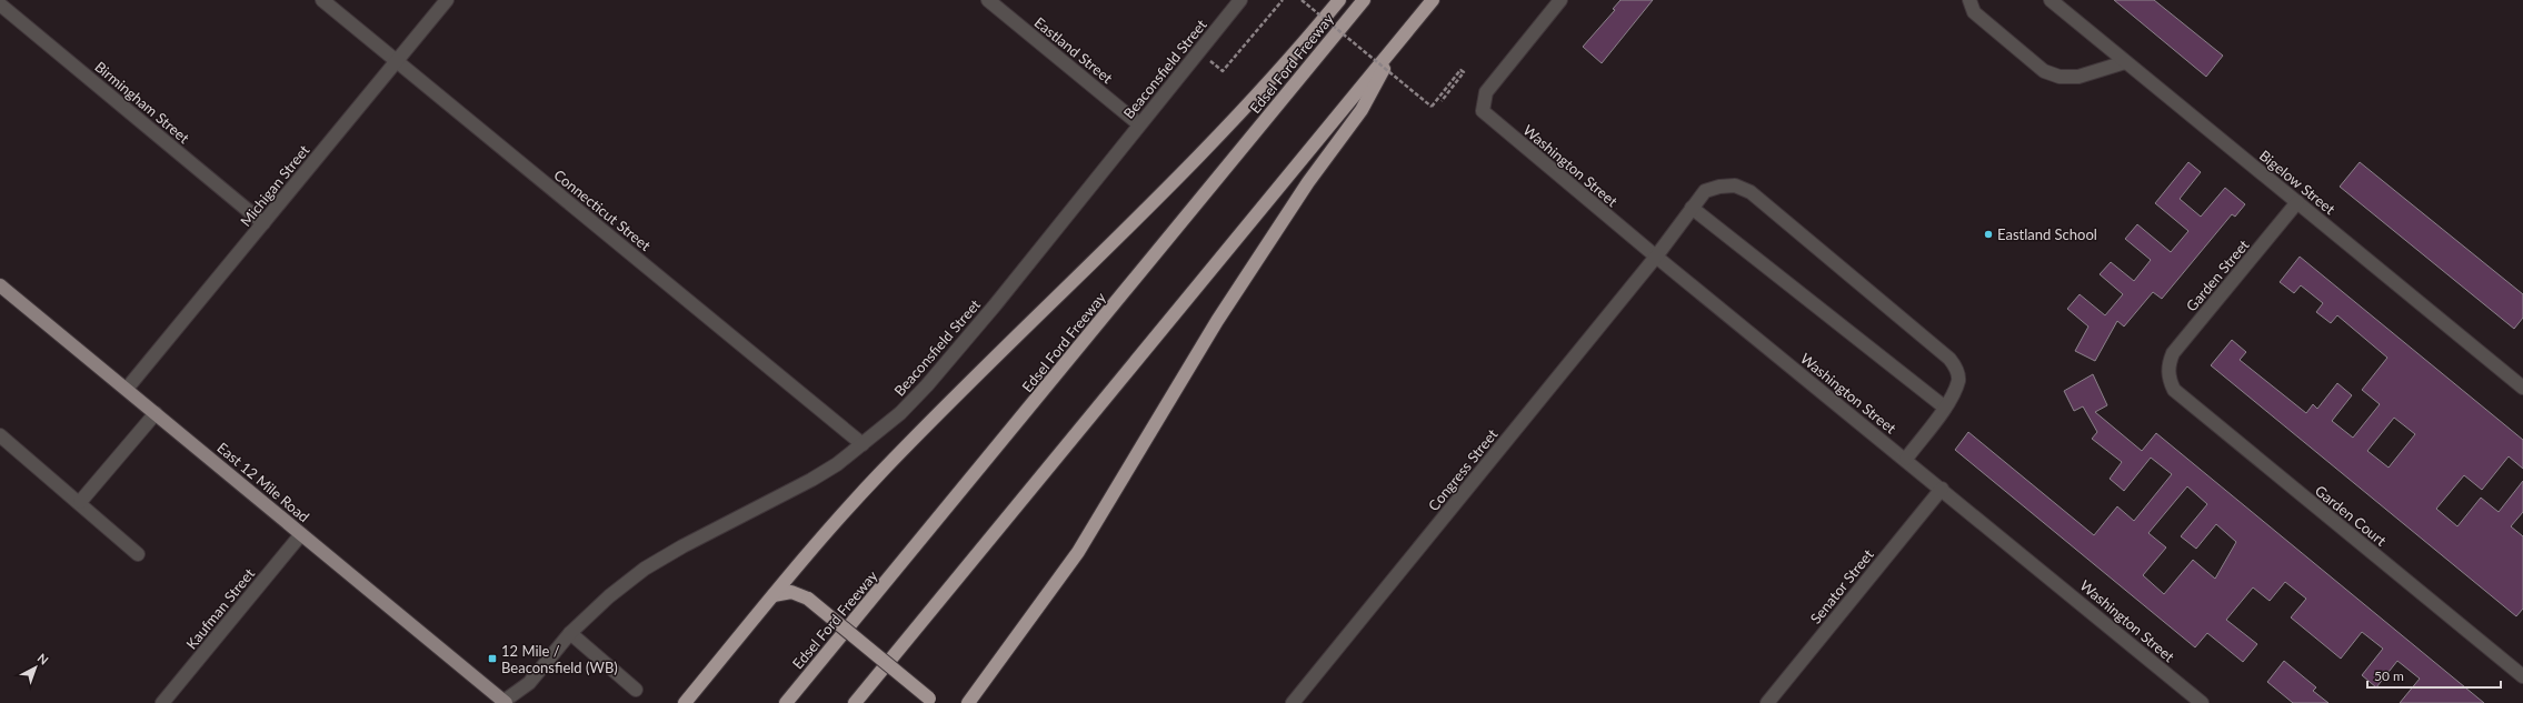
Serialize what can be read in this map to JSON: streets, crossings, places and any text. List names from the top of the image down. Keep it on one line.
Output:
{"streets":{"highway":["Edsel Ford Freeway"],"main road":["East 12 Mile Road"],"street":["Eastland Street","Beaconsfield Street","Birmingham Street","Washington Street","Bigelow Street","Michigan Street","Connecticut Street","Garden Street","Congress Street","Garden Court","Senator Street","Kaufman Street"]},"crossings":[["Eastland Street","Beaconsfield Street"],["Beaconsfield Street","Connecticut Street"],["Beaconsfield Street","East 12 Mile Road"],["Birmingham Street","Michigan Street"],["Washington Street","Congress Street"],["Washington Street","Senator Street"],["Bigelow Street","Garden Street"],["Michigan Street","Connecticut Street"],["Michigan Street","East 12 Mile Road"],["Garden Street","Garden Court"],["East 12 Mile Road","Kaufman Street"]],"places":{"other":["Eastland School"],"transit":["12 Mile / Beaconsfield (WB)"]},"scale_bar":"50 m","north":"top right"}
